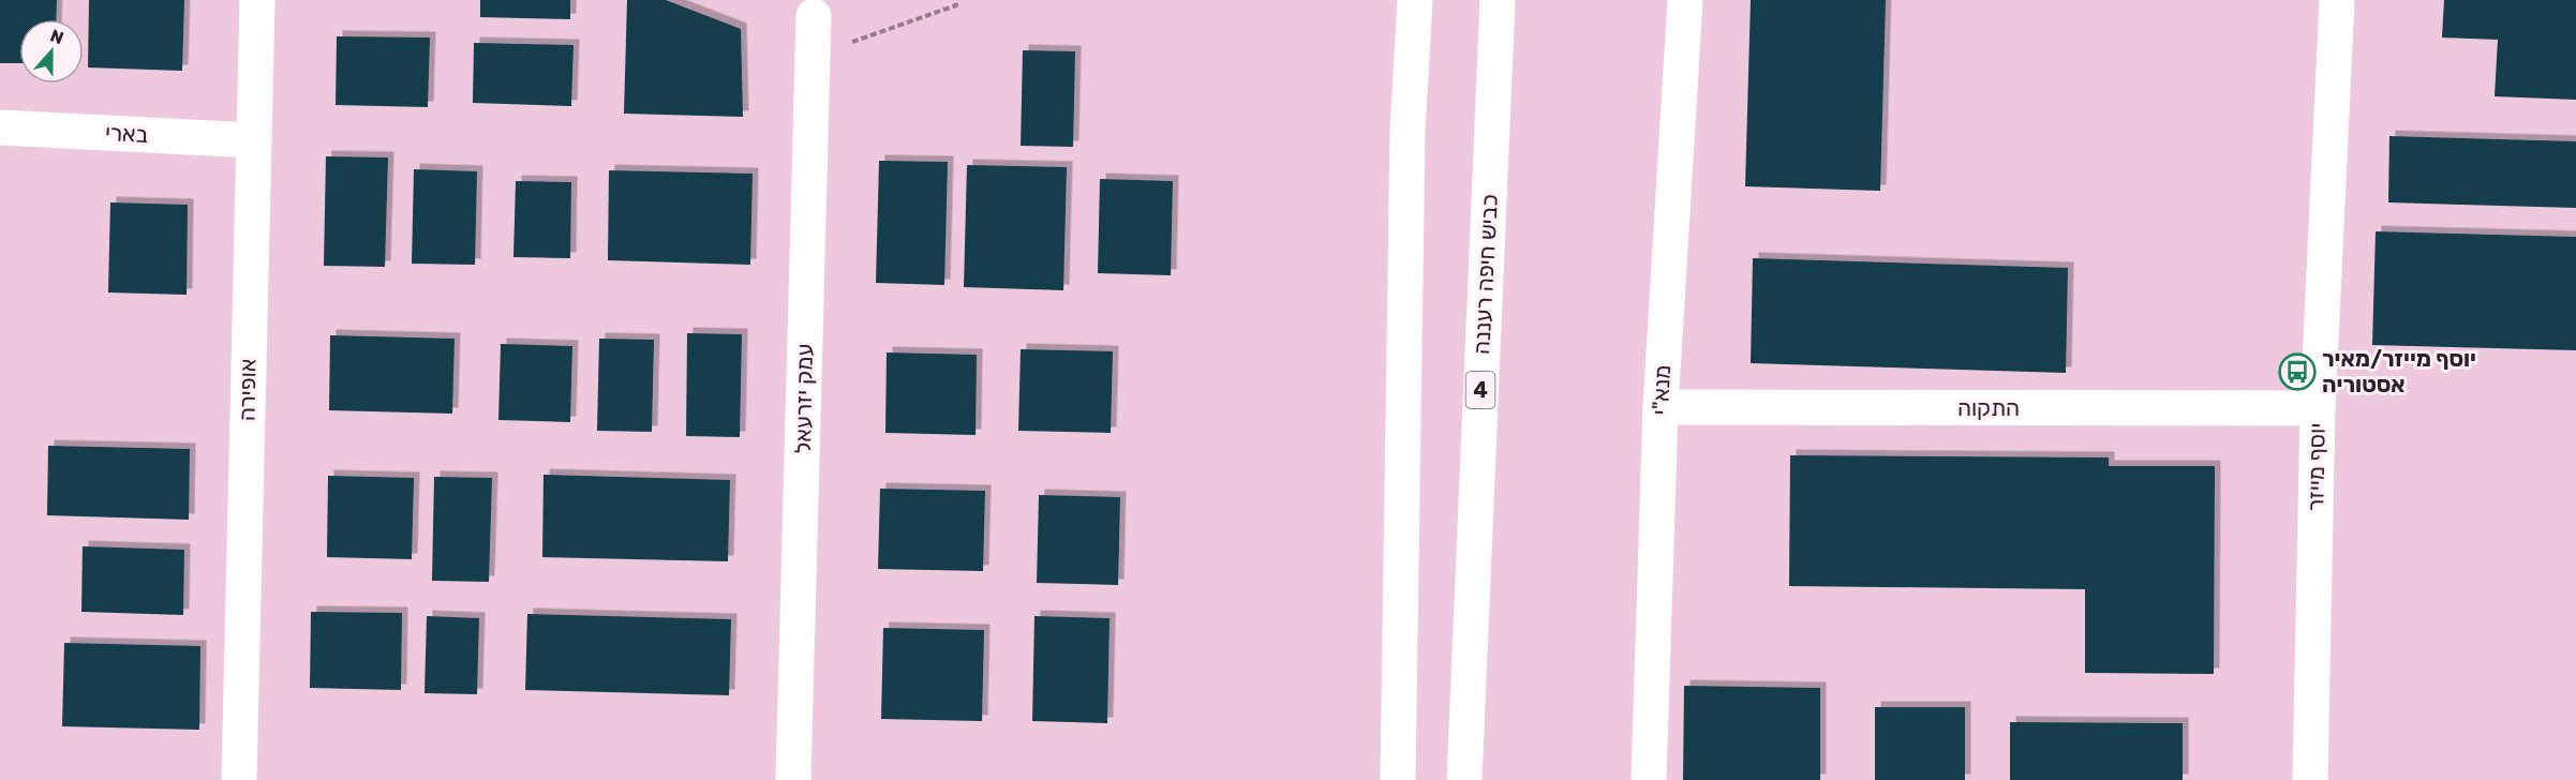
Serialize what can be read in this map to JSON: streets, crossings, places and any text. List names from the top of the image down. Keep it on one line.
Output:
{"streets":{"main road":["בארי","כביש חיפה רעננה","אופירה","4","מנא\"י","עמק יזרעאל","התקוה","יוסף מייזר"]},"crossings":[["בארי","אופירה"],["מנא\"י","התקוה"],["התקוה","יוסף מייזר"]],"places":{"bus stop":["יוסף מייזר/מאיר אסטוריה"]},"north":"top"}
